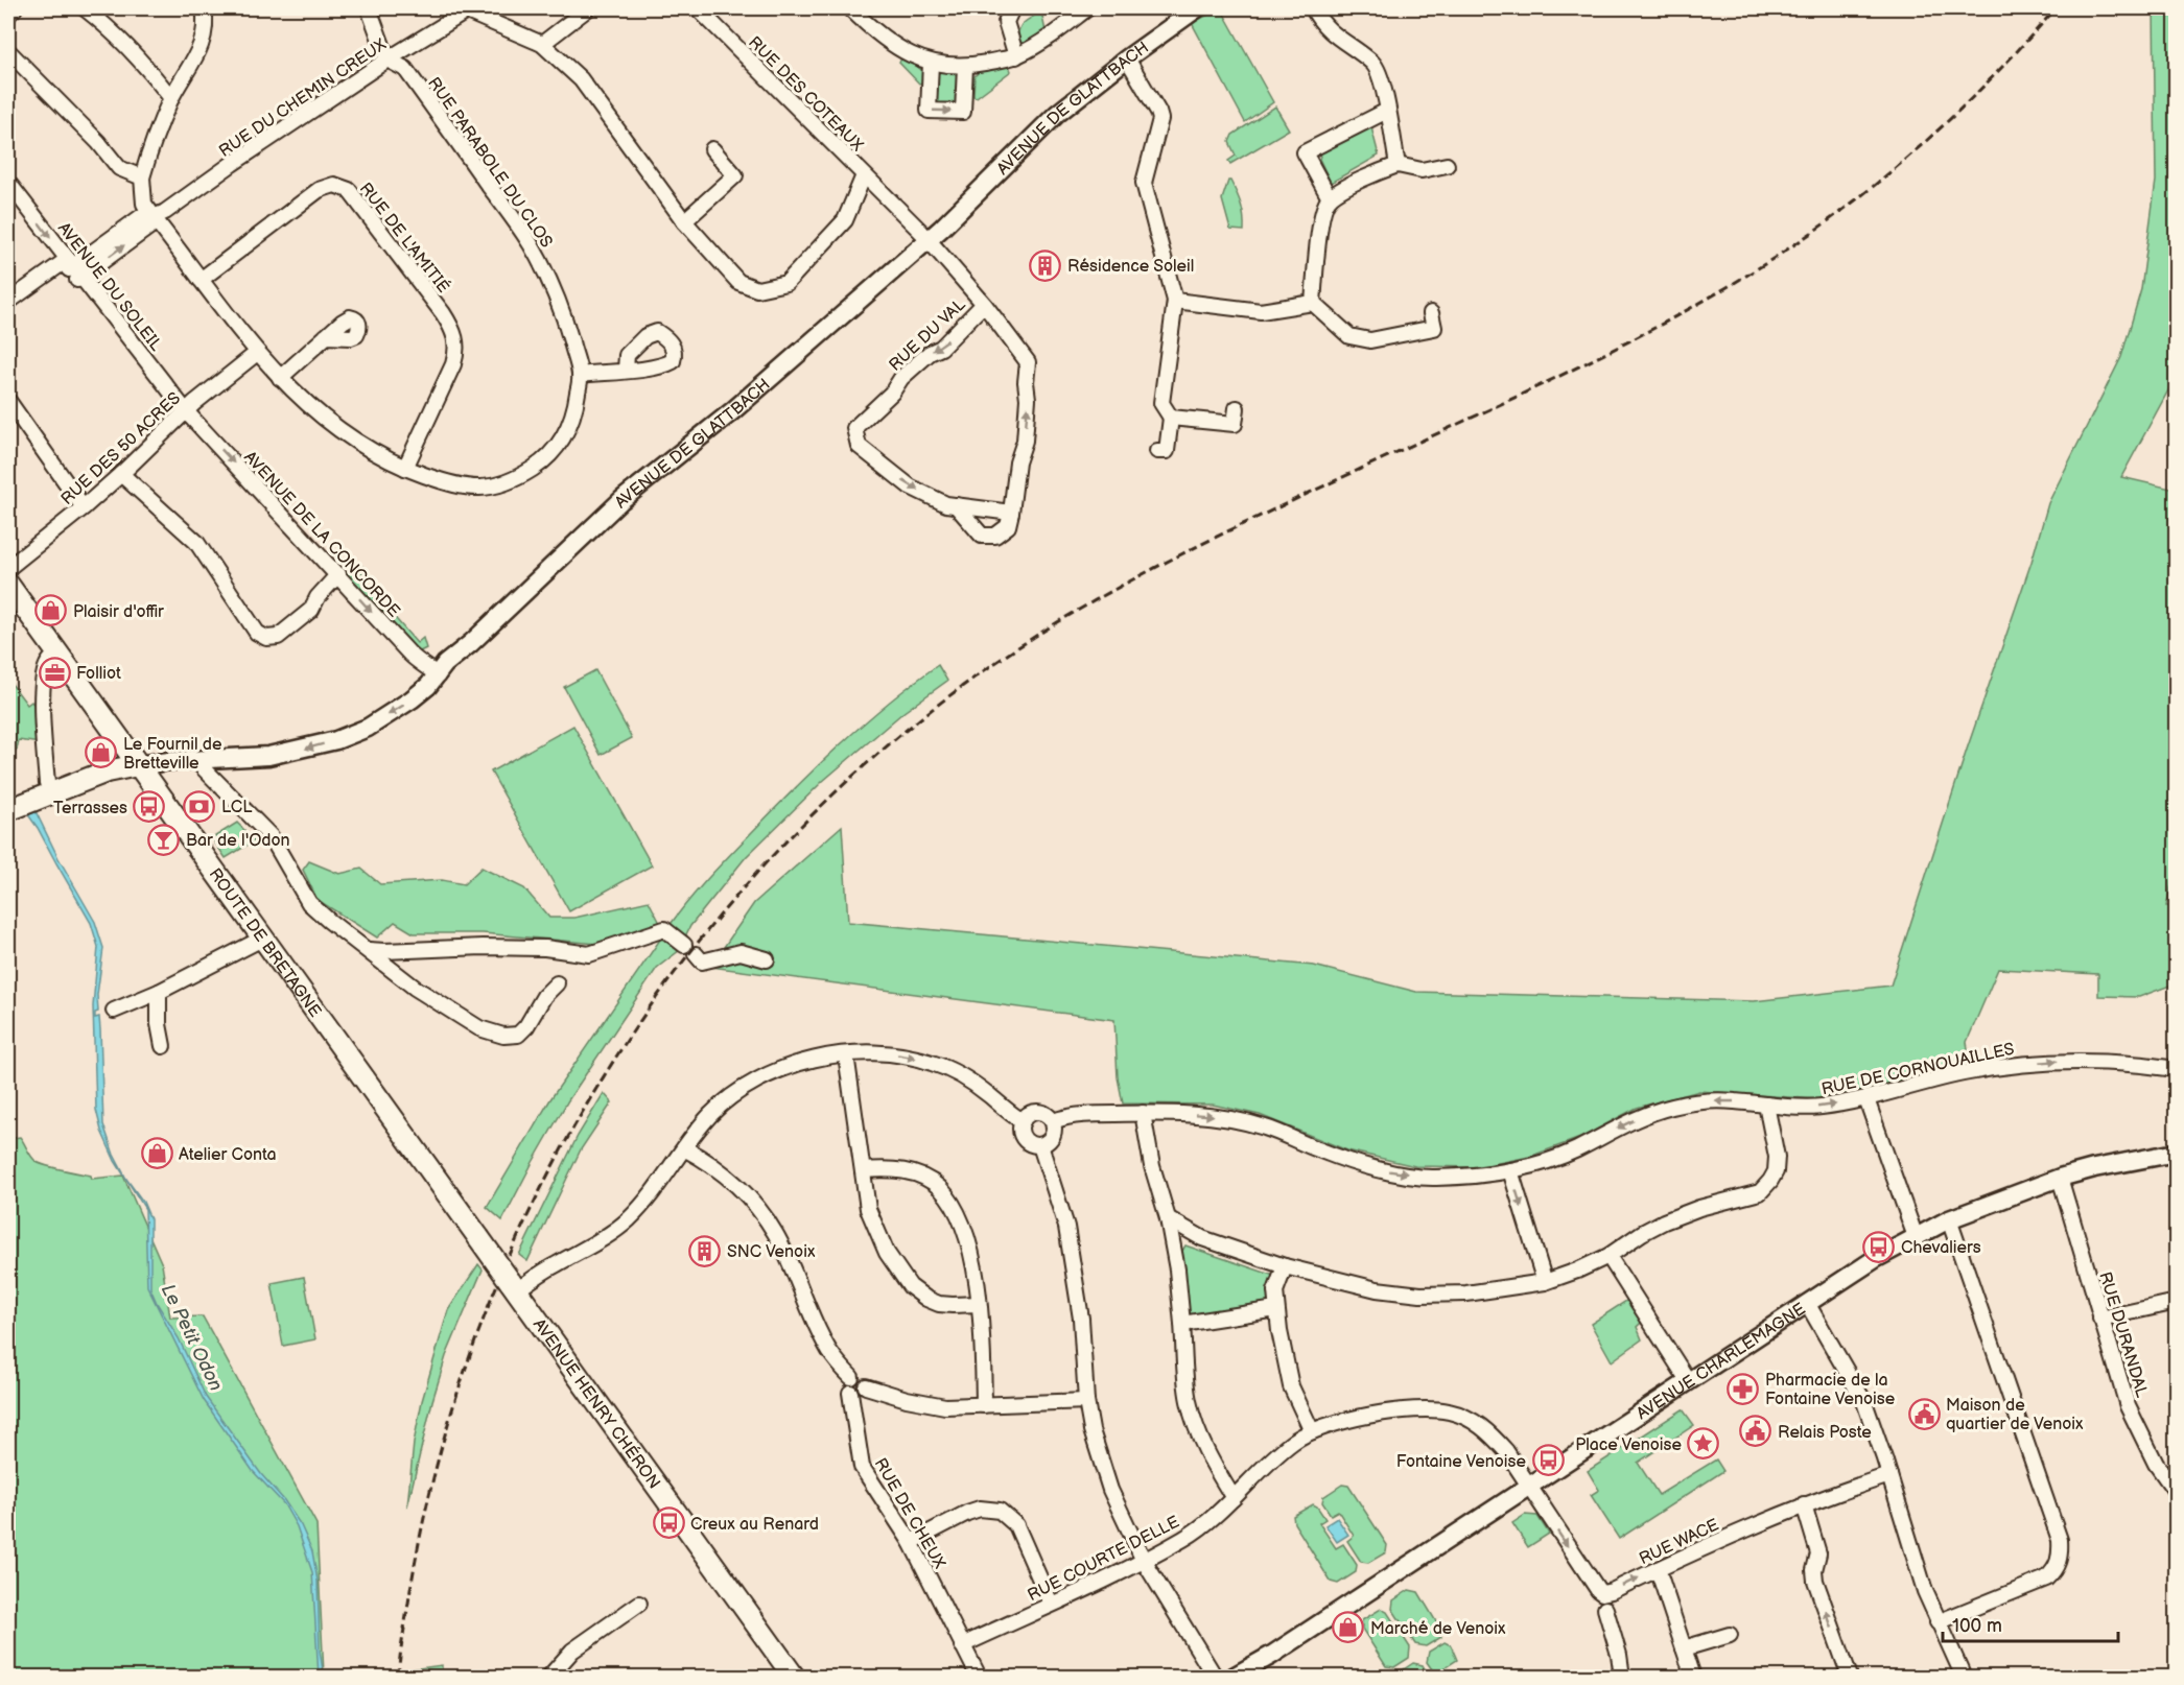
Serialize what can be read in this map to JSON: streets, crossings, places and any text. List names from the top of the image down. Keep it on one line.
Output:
{"streets":{"main road":["ROUTE DE BRETAGNE","AVENUE HENRY CHÉRON"],"street":["RUE DES COTEAUX","RUE DU CHEMIN CREUX","AVENUE DE GLATTBACH","RUE PARABOLE DU CLOS","RUE DE L'AMITIÉ","AVENUE DU SOLEIL","RUE DU VAL","RUE DES 50 ACRES","AVENUE DE LA CONCORDE","RUE DE CORNOUAILLES","RUE DURANDAL","AVENUE CHARLEMAGNE","RUE DE CHEUX","RUE WACE","RUE COURTE DELLE"]},"crossings":[["RUE DES COTEAUX","RUE DU CHEMIN CREUX"],["RUE DES COTEAUX","AVENUE DE GLATTBACH"],["RUE DES COTEAUX","RUE DU VAL"],["RUE DU CHEMIN CREUX","RUE PARABOLE DU CLOS"],["RUE DU CHEMIN CREUX","AVENUE DU SOLEIL"],["AVENUE DE GLATTBACH","RUE DU VAL"],["AVENUE DE GLATTBACH","AVENUE DE LA CONCORDE"],["AVENUE DE GLATTBACH","ROUTE DE BRETAGNE"],["RUE PARABOLE DU CLOS","RUE DE L'AMITIÉ"],["RUE PARABOLE DU CLOS","RUE DES 50 ACRES"],["AVENUE DU SOLEIL","RUE DES 50 ACRES"],["AVENUE DU SOLEIL","AVENUE DE LA CONCORDE"],["RUE DES 50 ACRES","AVENUE DE LA CONCORDE"],["ROUTE DE BRETAGNE","AVENUE HENRY CHÉRON"],["RUE DURANDAL","AVENUE CHARLEMAGNE"],["AVENUE CHARLEMAGNE","RUE WACE"],["AVENUE CHARLEMAGNE","RUE COURTE DELLE"],["RUE DE CHEUX","RUE COURTE DELLE"],["RUE WACE","RUE COURTE DELLE"]],"one_way":["AVENUE DE LA CONCORDE"],"water":["Le Petit Odon"],"places":{"building":["Résidence Soleil","SNC Venoix"],"shop":["Plaisir d'offir","Le Fournil de Bretteville","Atelier Conta","Marché de Venoix"],"office":["Folliot"],"bank":["LCL"],"bus stop":["Terrasses","Chevaliers","Fontaine Venoise","Creux au Renard"],"bar":["Bar de l'Odon"],"pharmacy":["Pharmacie de la Fontaine Venoise"],"public building":["Maison de quartier de Venoix","Relais Poste"],"place":["Place Venoise"]},"scale_bar":"100 m"}
